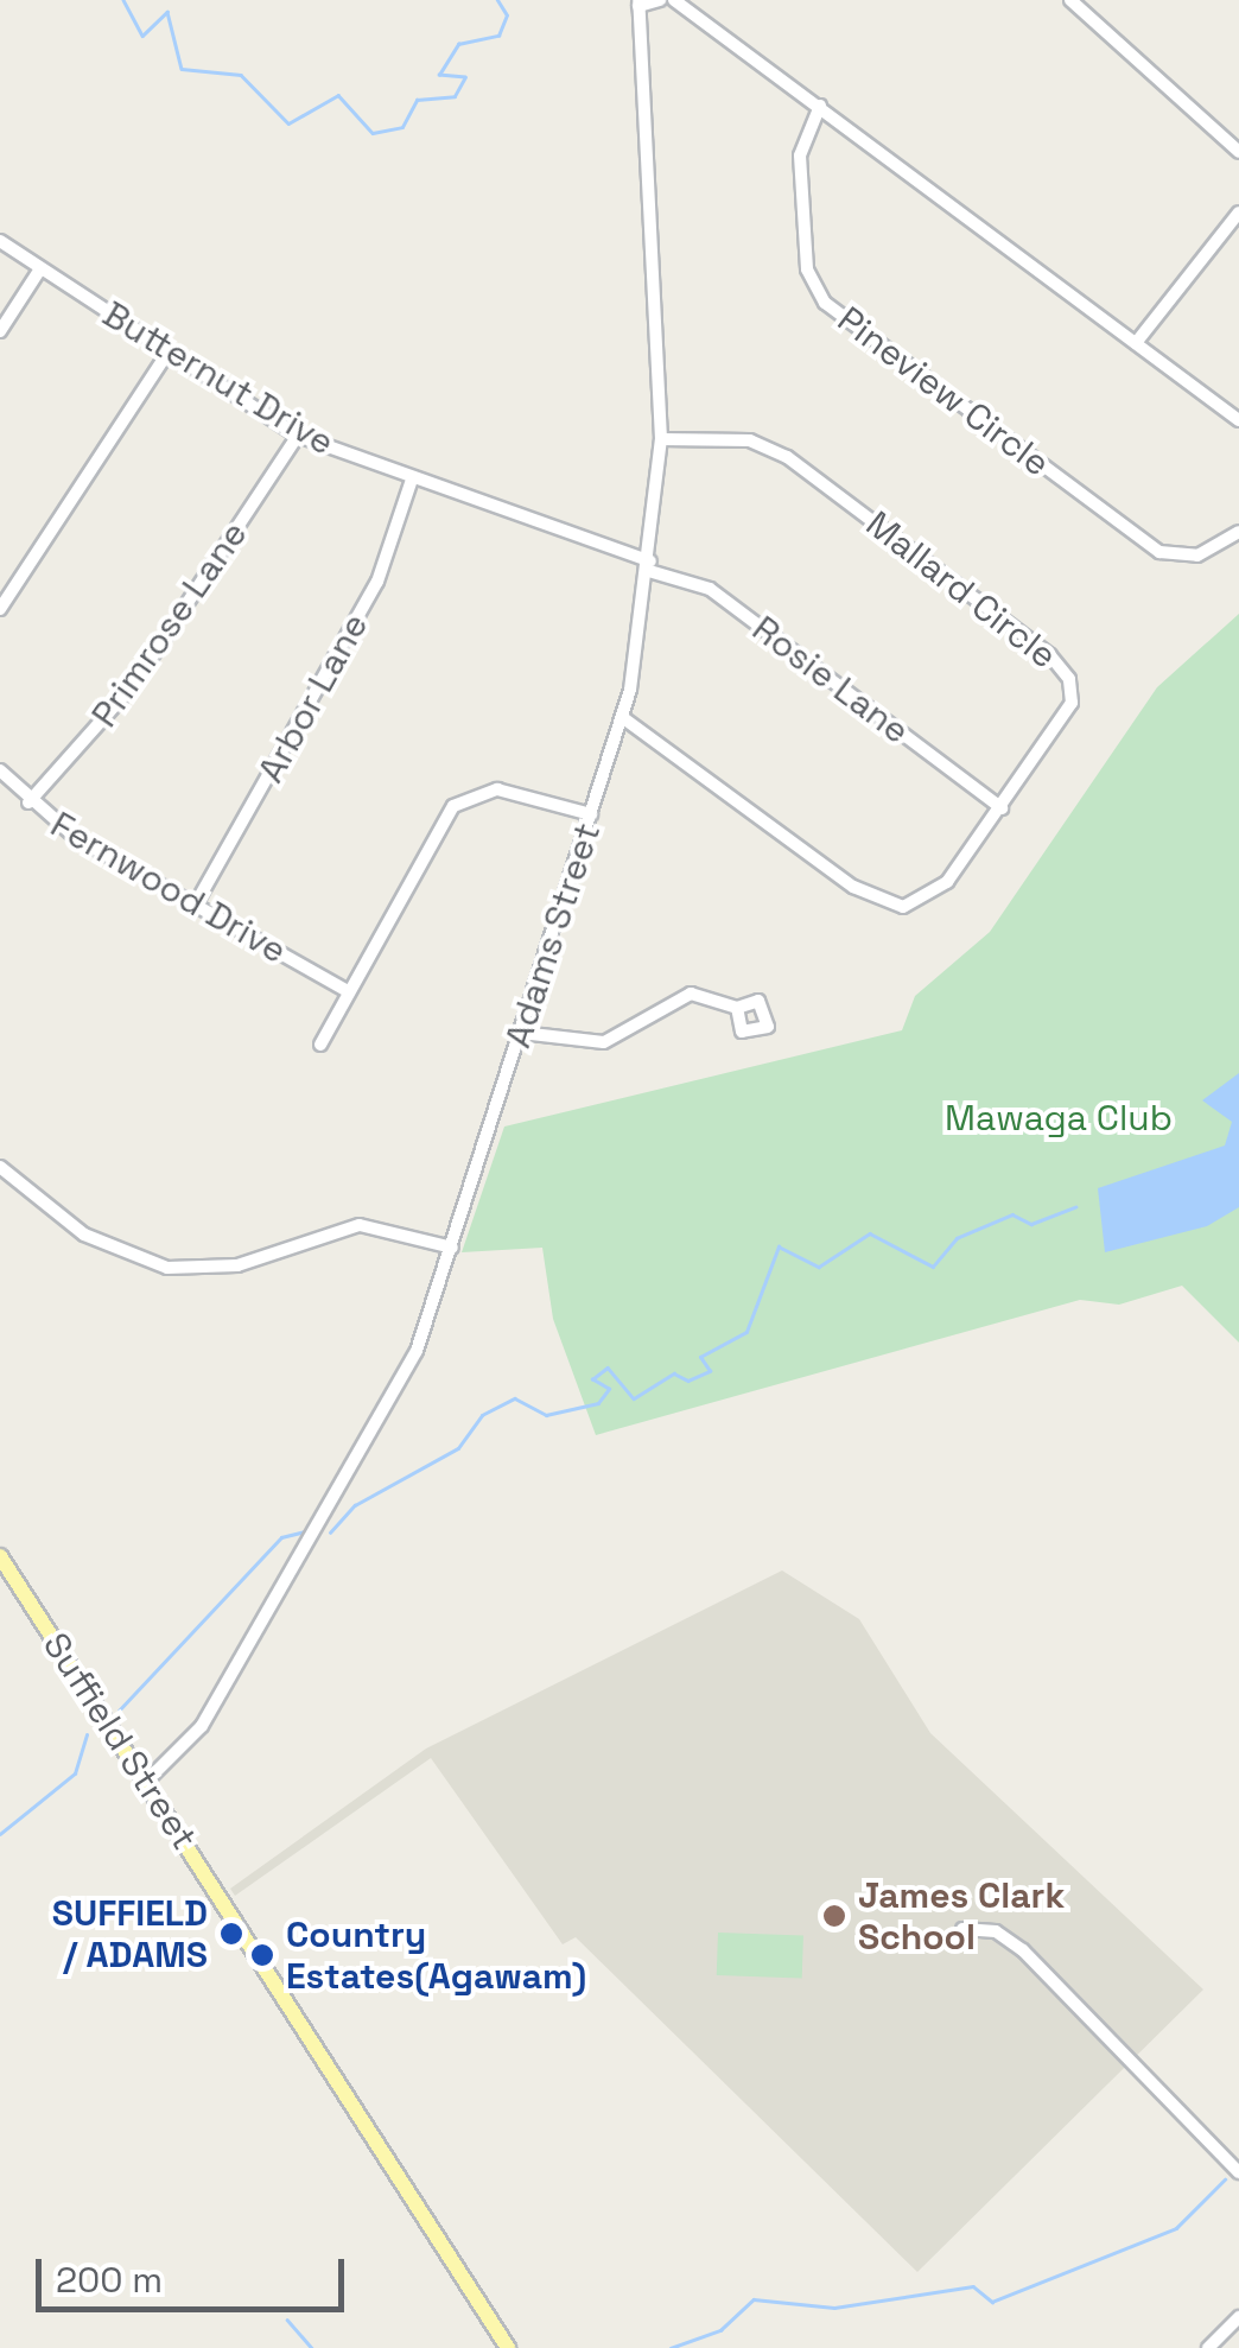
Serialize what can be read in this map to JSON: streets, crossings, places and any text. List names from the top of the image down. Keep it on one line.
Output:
{"streets":{"main road":["Suffield Street"],"street":["Butternut Drive","Pineview Circle","Mallard Circle","Primrose Lane","Rosie Lane","Arbor Lane","Fernwood Drive","Adams Street"]},"crossings":[["Butternut Drive","Primrose Lane"],["Butternut Drive","Rosie Lane"],["Butternut Drive","Arbor Lane"],["Butternut Drive","Adams Street"],["Mallard Circle","Rosie Lane"],["Mallard Circle","Adams Street"],["Primrose Lane","Fernwood Drive"],["Rosie Lane","Adams Street"],["Arbor Lane","Fernwood Drive"],["Adams Street","Suffield Street"]],"parks":["Mawaga Club"],"places":["James Clark School","SUFFIELD / ADAMS","Country Estates(Agawam)"],"scale_bar":"200 m"}
